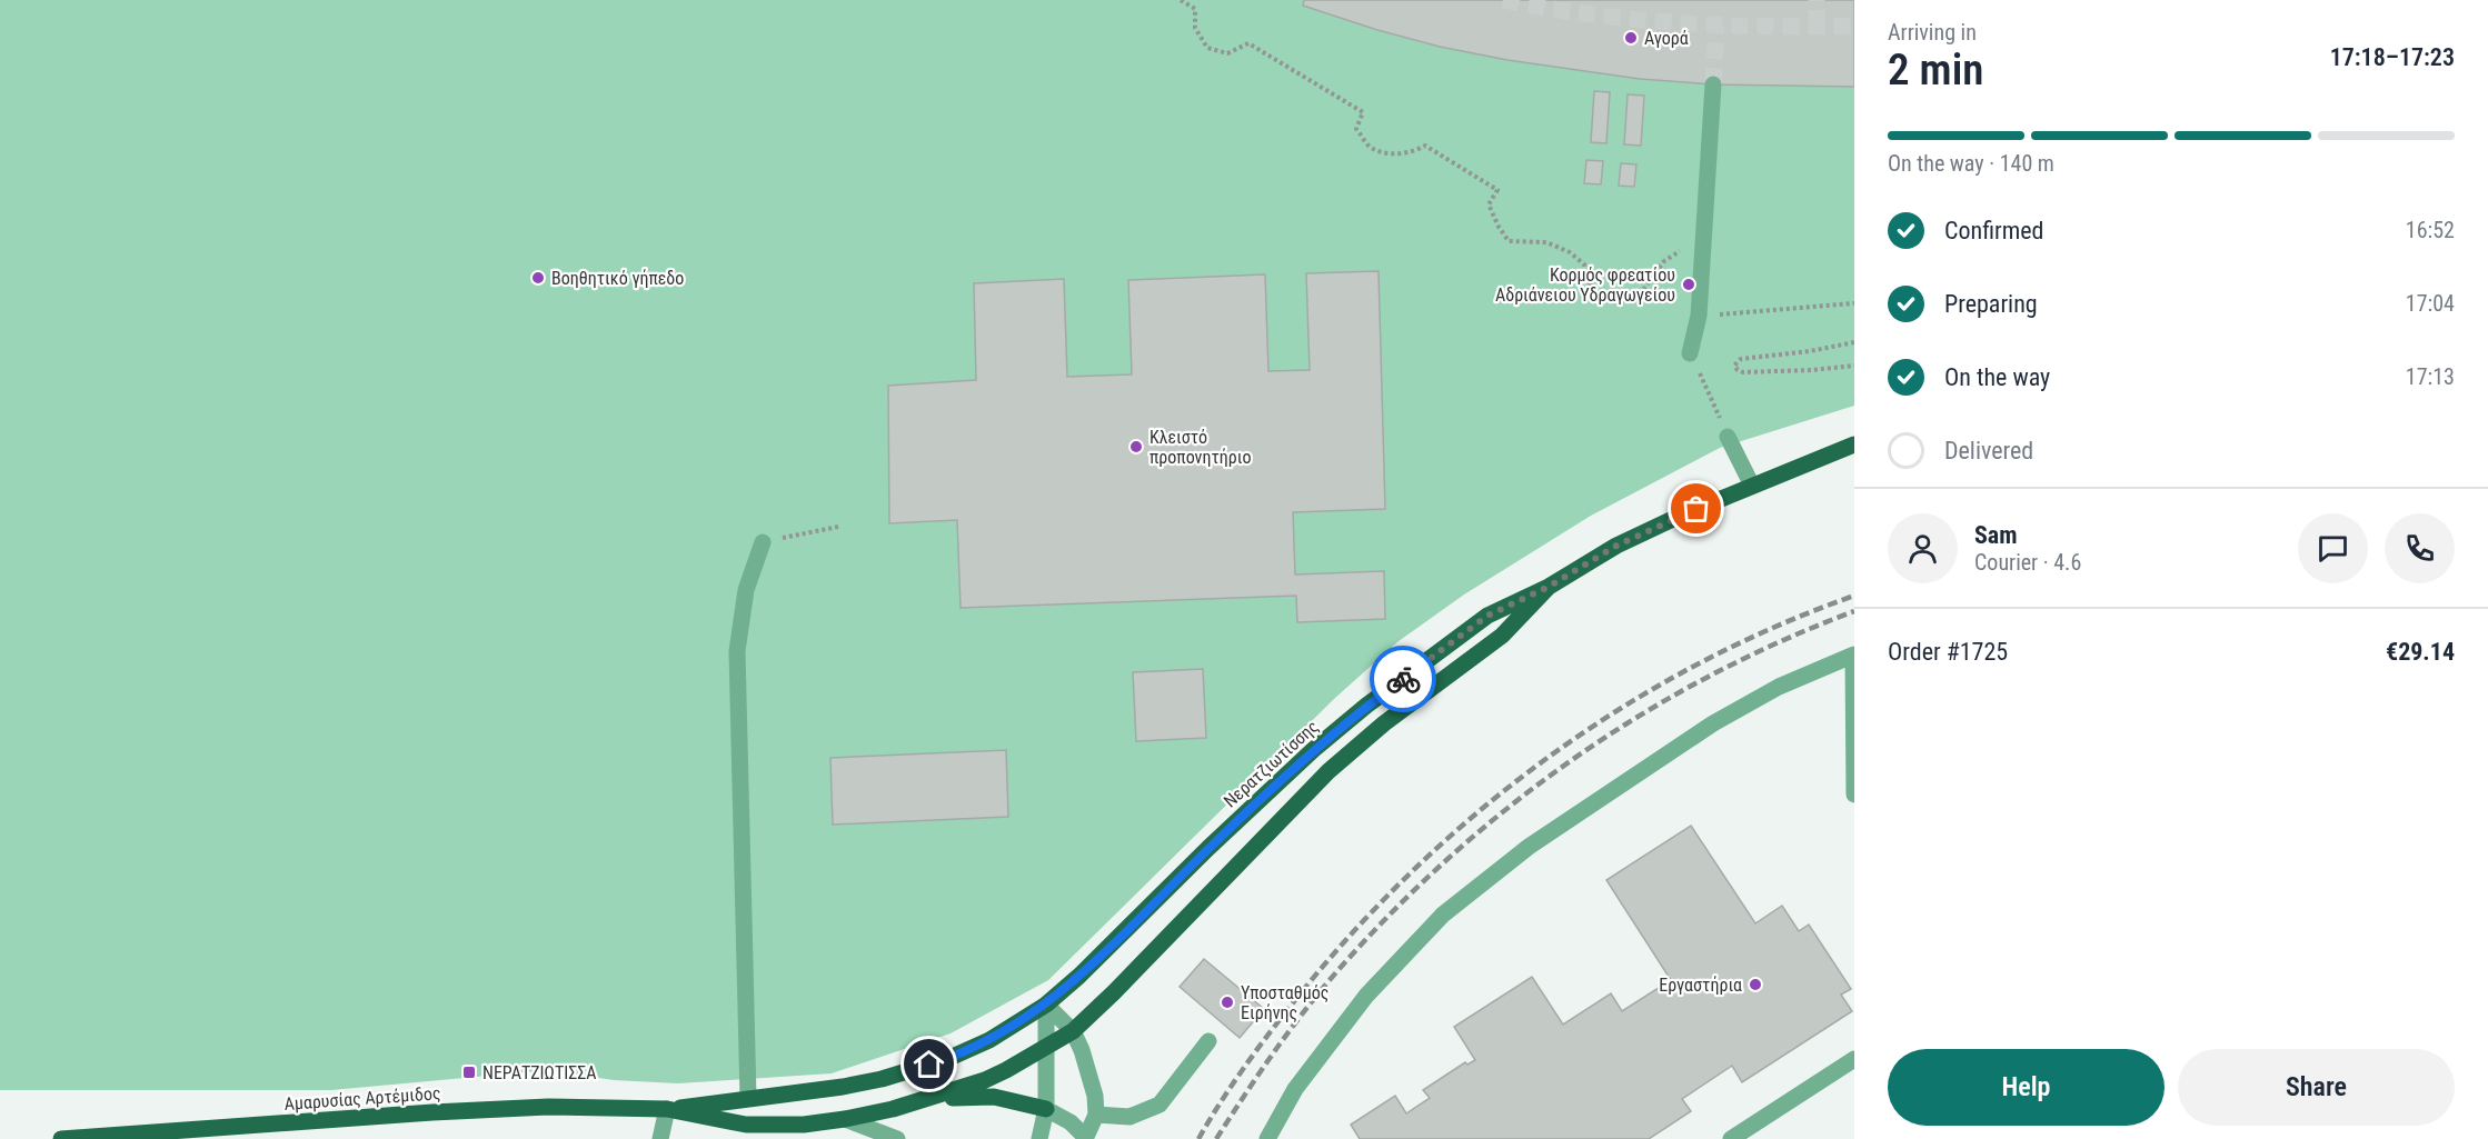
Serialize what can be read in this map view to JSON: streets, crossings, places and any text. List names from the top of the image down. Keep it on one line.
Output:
{"streets":{"main road":["Νερατζιωτίσσης","Αμαρυσίας Αρτέμιδος"]},"crossings":[["Νερατζιωτίσσης","Αμαρυσίας Αρτέμιδος"]],"places":{"other":["Αγορά","Βοηθητικό γήπεδο","Κορμός φρεατίου Αδριάνειου Υδραγωγείου","Κλειστό προπονητήριο","Εργαστήρια","Υποσταθμός Ειρήνης"],"transit":["ΝΕΡΑΤΖΙΩΤΙΣΣΑ"]},"page":{"heading":["2 min","Arriving in","17:18–17:23"],"panel":["Sam","Courier · 4.6","Order #1725","€29.14"],"bar":"On the way · 140 m","list":[["Confirmed","16:52"],["Preparing","17:04"],["On the way","17:13"],"Delivered"],"buttons":["Help","Share"]}}
